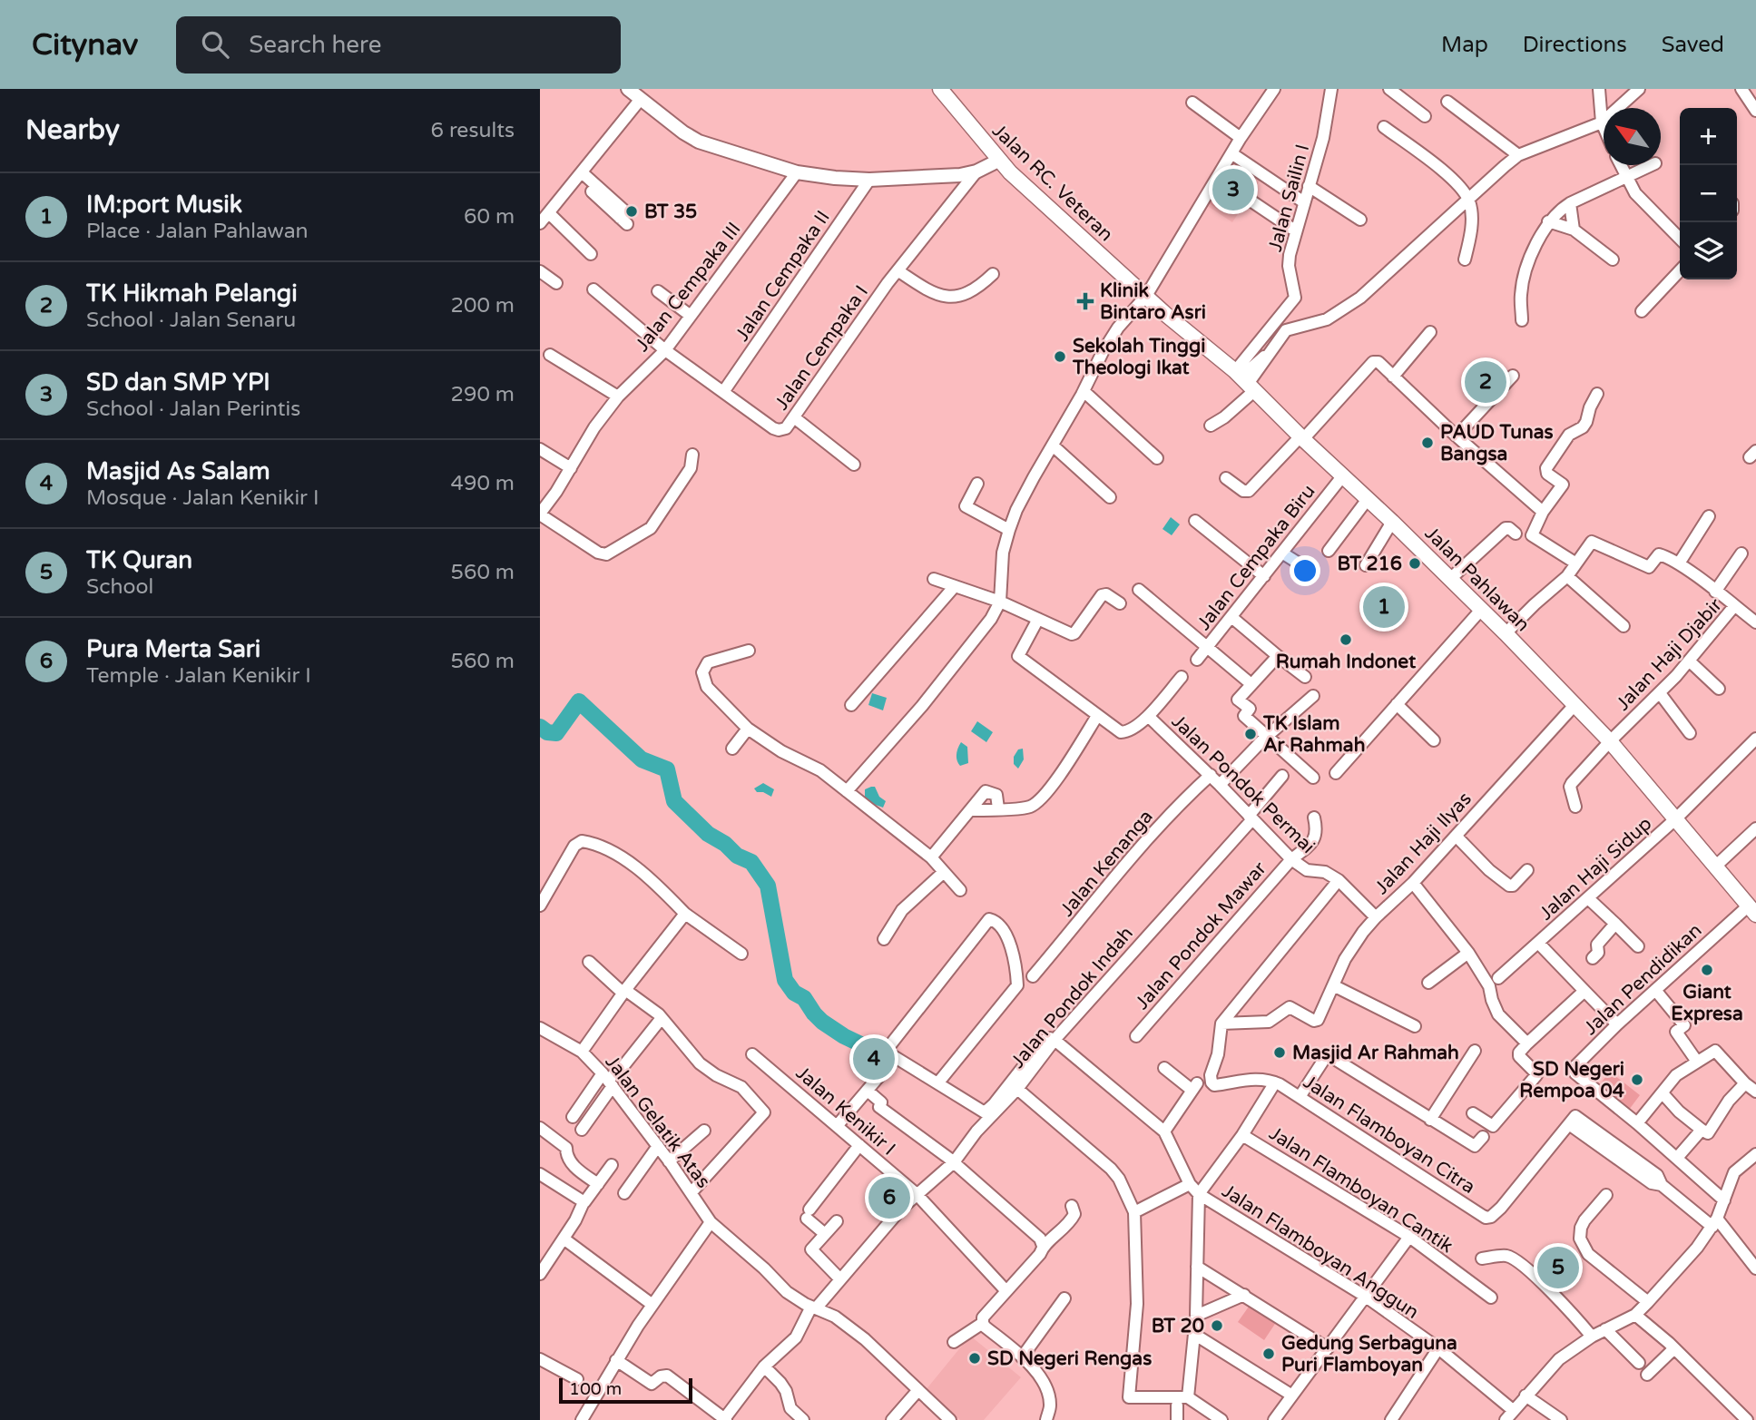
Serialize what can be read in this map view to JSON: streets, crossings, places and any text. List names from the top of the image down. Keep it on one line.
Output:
{"streets":{"main road":["Jalan RC. Veteran","Jalan Pahlawan"],"street":["Jalan Sailin I","Jalan Cempaka II","Jalan Cempaka III","Jalan Cempaka I","Jalan Cempaka Biru","Jalan Haji Djabir","Jalan Pondok Permai","Jalan Haji Ilyas","Jalan Kenanga","Jalan Haji Sidup","Jalan Pondok Mawar","Jalan Pendidikan","Jalan Pondok Indah","Jalan Kenikir I","Jalan Gelatik Atas","Jalan Flamboyan Citra","Jalan Flamboyan Cantik","Jalan Flamboyan Anggun"]},"crossings":[["Jalan RC. Veteran","Jalan Pahlawan"],["Jalan Sailin I","Jalan Pahlawan"],["Jalan Cempaka II","Jalan Cempaka I"],["Jalan Cempaka III","Jalan Cempaka I"],["Jalan Cempaka Biru","Jalan Pahlawan"],["Jalan Pahlawan","Jalan Haji Djabir"],["Jalan Pahlawan","Jalan Haji Ilyas"],["Jalan Pahlawan","Jalan Haji Sidup"],["Jalan Pahlawan","Jalan Pendidikan"],["Jalan Pondok Permai","Jalan Haji Ilyas"],["Jalan Pondok Permai","Jalan Kenanga"],["Jalan Pondok Permai","Jalan Pondok Mawar"],["Jalan Pondok Permai","Jalan Pondok Indah"],["Jalan Haji Sidup","Jalan Pendidikan"],["Jalan Pondok Indah","Jalan Kenikir I"],["Jalan Flamboyan Citra","Jalan Flamboyan Cantik"],["Jalan Flamboyan Citra","Jalan Flamboyan Anggun"]],"places":{"other":["BT 35","Sekolah Tinggi Theologi Ikat","PAUD Tunas Bangsa","BT 216","Rumah Indonet","TK Islam Ar Rahmah","Giant Expresa","Masjid Ar Rahmah","SD Negeri Rempoa 04","BT 20","Gedung Serbaguna Puri Flamboyan","SD Negeri Rengas"],"health":["Klinik Bintaro Asri"]},"scale_bar":"100 m","north":"top left","page":{"header":"Citynav","search":"Search here","nav":["Map","Directions","Saved"],"heading":["Nearby","6 results"],"map_buttons":["+","−"],"pins":["3","2","1","4","6","5"],"list":[{"mark":"1","name":"IM:port Musik","note":"Place · Jalan Pahlawan","value":"60 m"},{"mark":"2","name":"TK Hikmah Pelangi","note":"School · Jalan Senaru","value":"200 m"},{"mark":"3","name":"SD dan SMP YPI","note":"School · Jalan Perintis","value":"290 m"},{"mark":"4","name":"Masjid As Salam","note":"Mosque · Jalan Kenikir I","value":"490 m"},{"mark":"5","name":"TK Quran","note":"School","value":"560 m"},{"mark":"6","name":"Pura Merta Sari","note":"Temple · Jalan Kenikir I","value":"560 m"}],"scale":"100 m"}}
